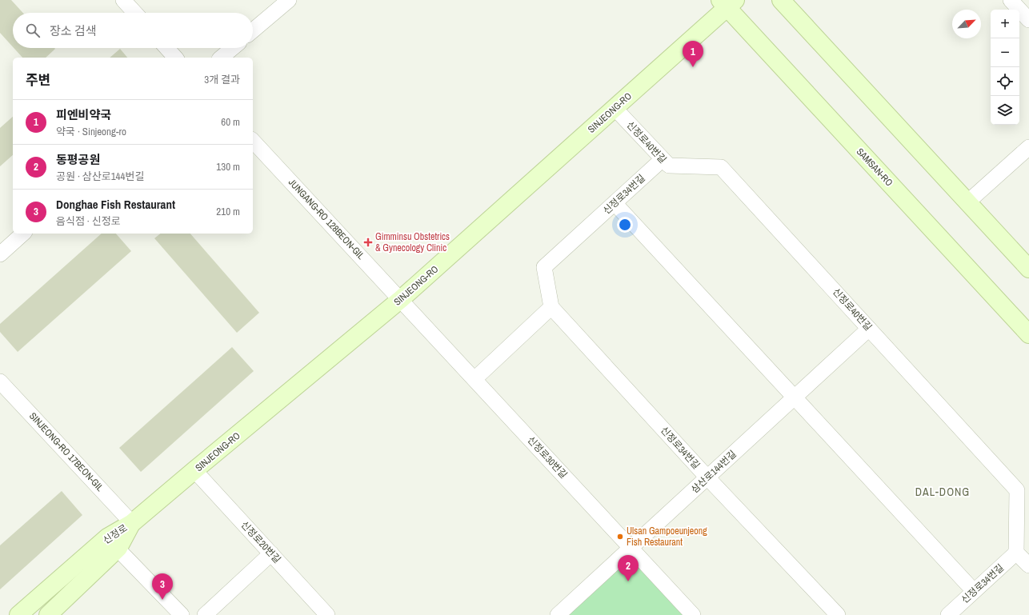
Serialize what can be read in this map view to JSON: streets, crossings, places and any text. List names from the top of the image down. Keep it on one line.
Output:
{"streets":{"main road":["SINJEONG-RO","SAMSAN-RO","신정로"],"street":["신정로40번길","신정로34번길","JUNGANG-RO 128BEON-GIL","SINJEONG-RO 17BEON-GIL","신정로30번길","삼산로144번길","신정로20번길"]},"crossings":[["SINJEONG-RO","신정로40번길"],["SINJEONG-RO","SAMSAN-RO"],["SINJEONG-RO","JUNGANG-RO 128BEON-GIL"],["SINJEONG-RO","SINJEONG-RO 17BEON-GIL"],["SINJEONG-RO","신정로30번길"],["SINJEONG-RO","신정로"],["SINJEONG-RO","신정로20번길"],["신정로40번길","신정로34번길"],["신정로40번길","삼산로144번길"],["신정로34번길","삼산로144번길"],["JUNGANG-RO 128BEON-GIL","신정로30번길"],["SINJEONG-RO 17BEON-GIL","신정로"],["신정로30번길","삼산로144번길"]],"districts":["DAL-DONG"],"places":{"health":["Gimminsu Obstetrics & Gynecology Clinic"],"other":["Ulsan Gampoeunjeong Fish Restaurant"]},"north":"top right","page":{"map_buttons":["+","−"],"search":"장소 검색","pins":["1","2","3"],"heading":["주변","3개 결과"],"list":[{"mark":"1","name":"피엔비약국","note":"약국 · Sinjeong-ro","value":"60 m"},{"mark":"2","name":"동평공원","note":"공원 · 삼산로144번길","value":"130 m"},{"mark":"3","name":"Donghae Fish Restaurant","note":"음식점 · 신정로","value":"210 m"}]}}
